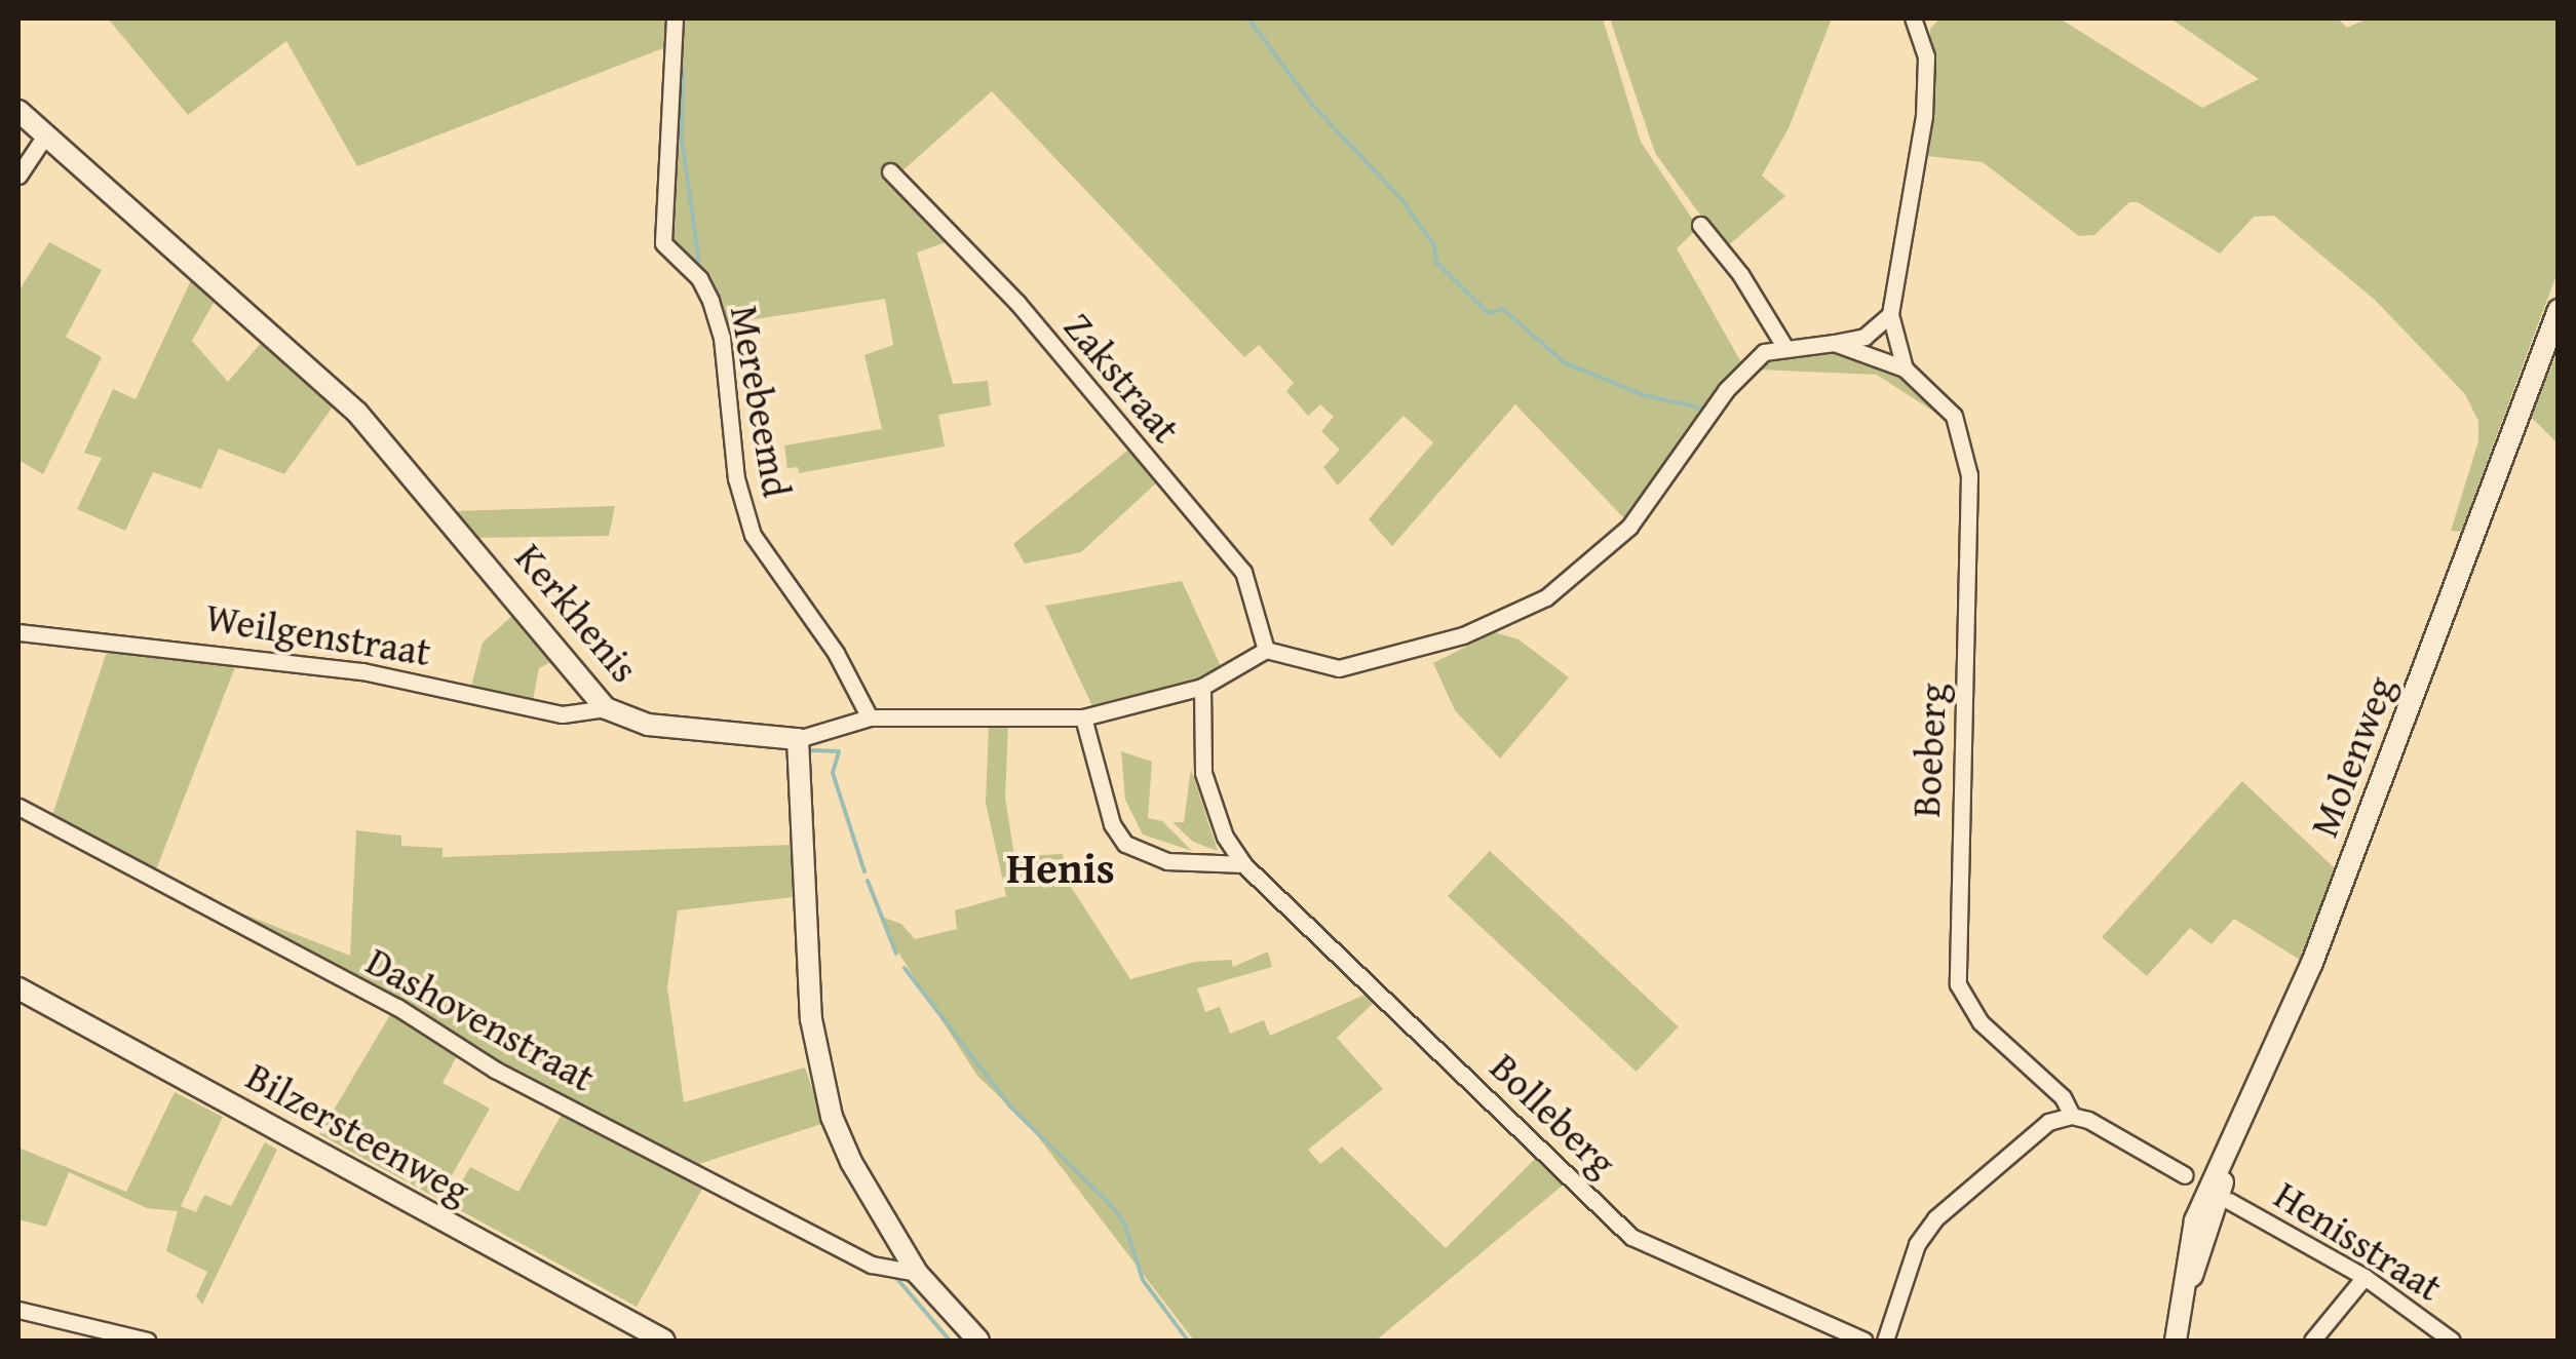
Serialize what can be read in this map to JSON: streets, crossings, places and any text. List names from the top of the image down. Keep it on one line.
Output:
{"streets":{"main road":["Kerkhenis","Molenweg","Bilzersteenweg"],"street":["Zakstraat","Merebeemd","Weilgenstraat","Boeberg","Dashovenstraat","Bolleberg","Henisstraat"]},"crossings":[["Zakstraat","Kerkhenis"],["Zakstraat","Boeberg"],["Merebeemd","Kerkhenis"],["Kerkhenis","Weilgenstraat"],["Kerkhenis","Boeberg"],["Kerkhenis","Bolleberg"]],"districts":["Henis"]}
